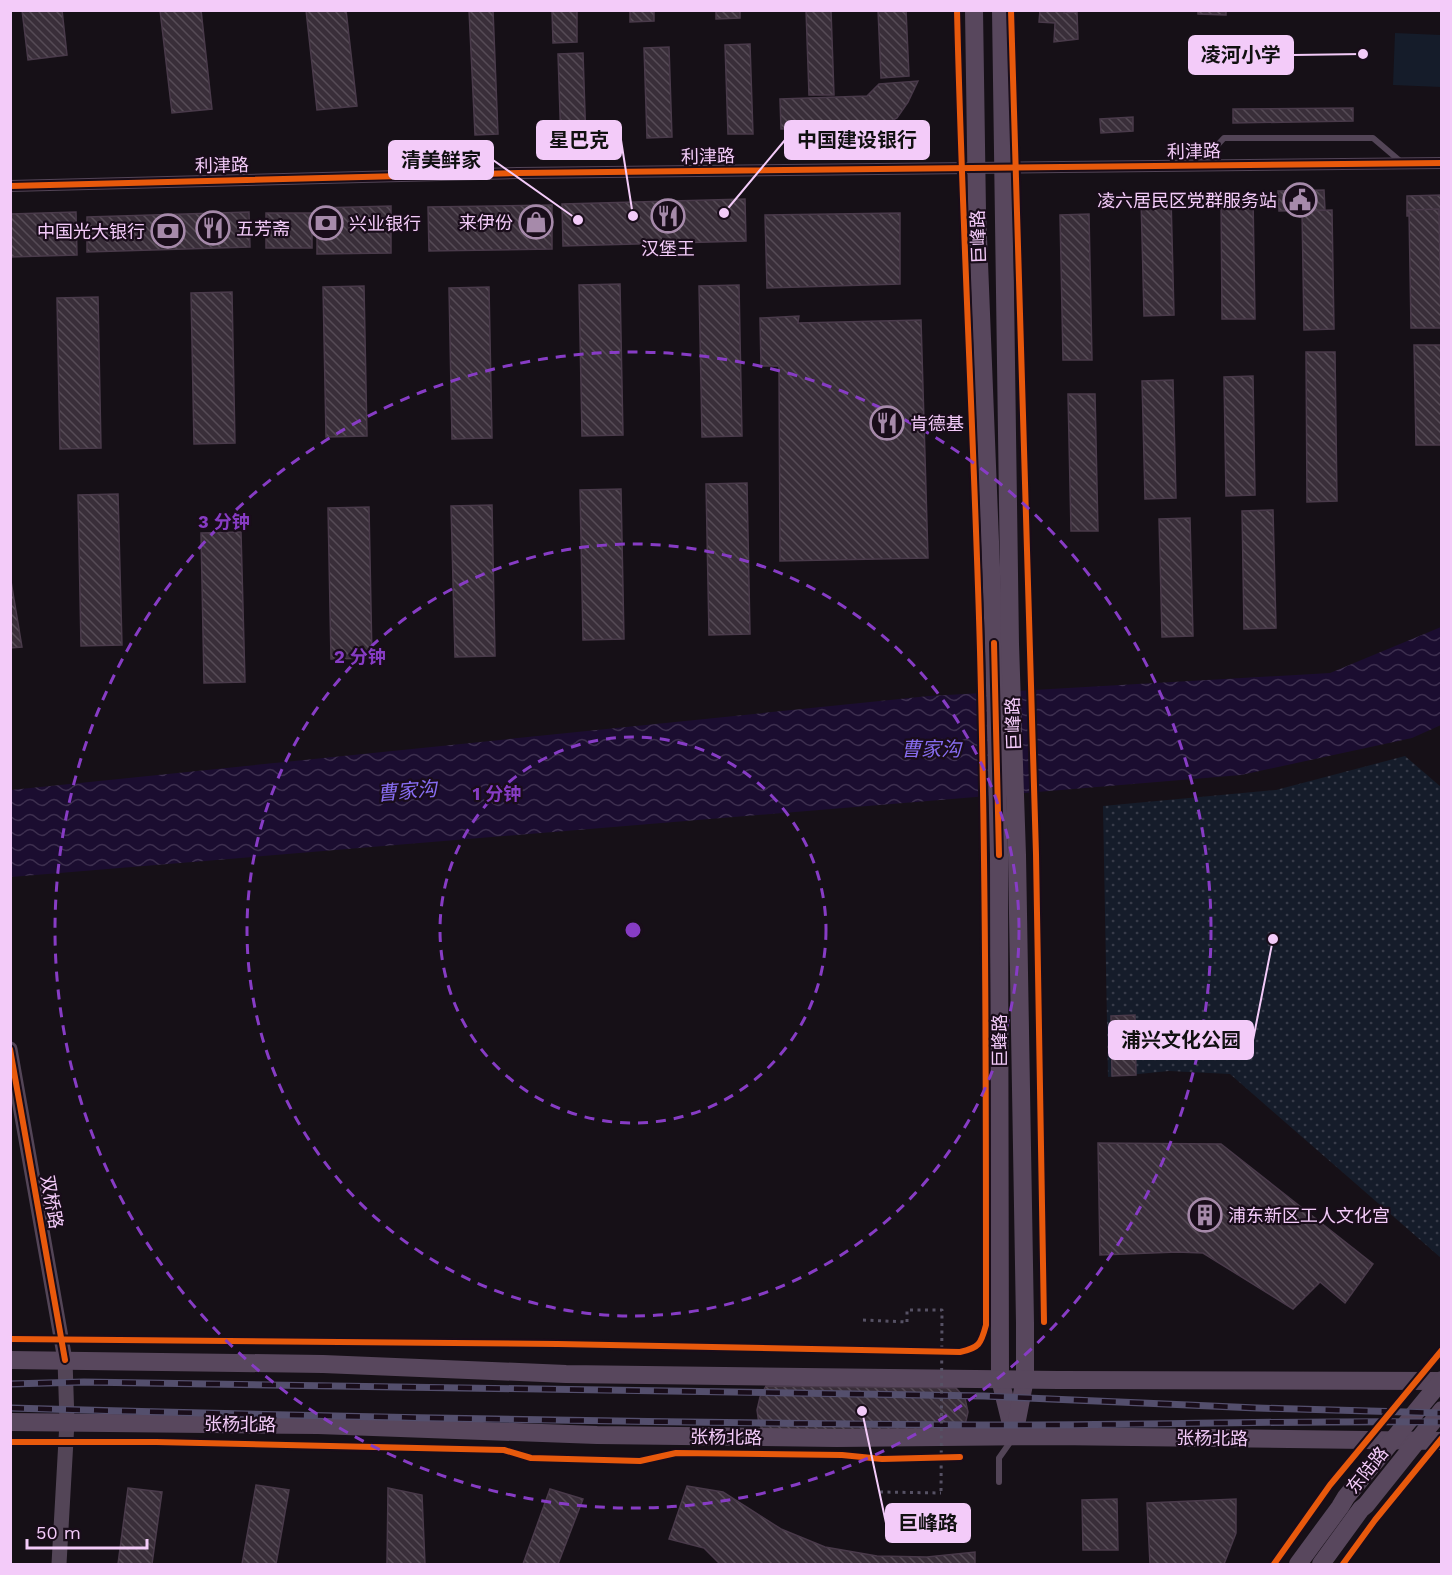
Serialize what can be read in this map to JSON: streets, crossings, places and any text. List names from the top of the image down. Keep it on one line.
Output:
{"streets":{"main road":["巨峰路","巨蜂路","张杨北路","东陆路"],"street":["利津路","双桥路"]},"crossings":[["利津路","巨峰路"],["巨峰路","巨蜂路"],["巨峰路","张杨北路"],["巨蜂路","张杨北路"],["双桥路","张杨北路"],["张杨北路","东陆路"]],"water":["曹家沟"],"places":{"other":["凌河小学","中国建设银行","星巴克","清美鲜家","浦兴文化公园","巨峰路"],"public building":["凌六居民区党群服务站"],"restaurant":["汉堡王","五芳斋","肯德基"],"shop":["来伊份"],"bank":["兴业银行","中国光大银行"],"building":["浦东新区工人文化宫"]},"scale_bar":"50 m","rings":["3 分钟","2 分钟","1 分钟"]}
